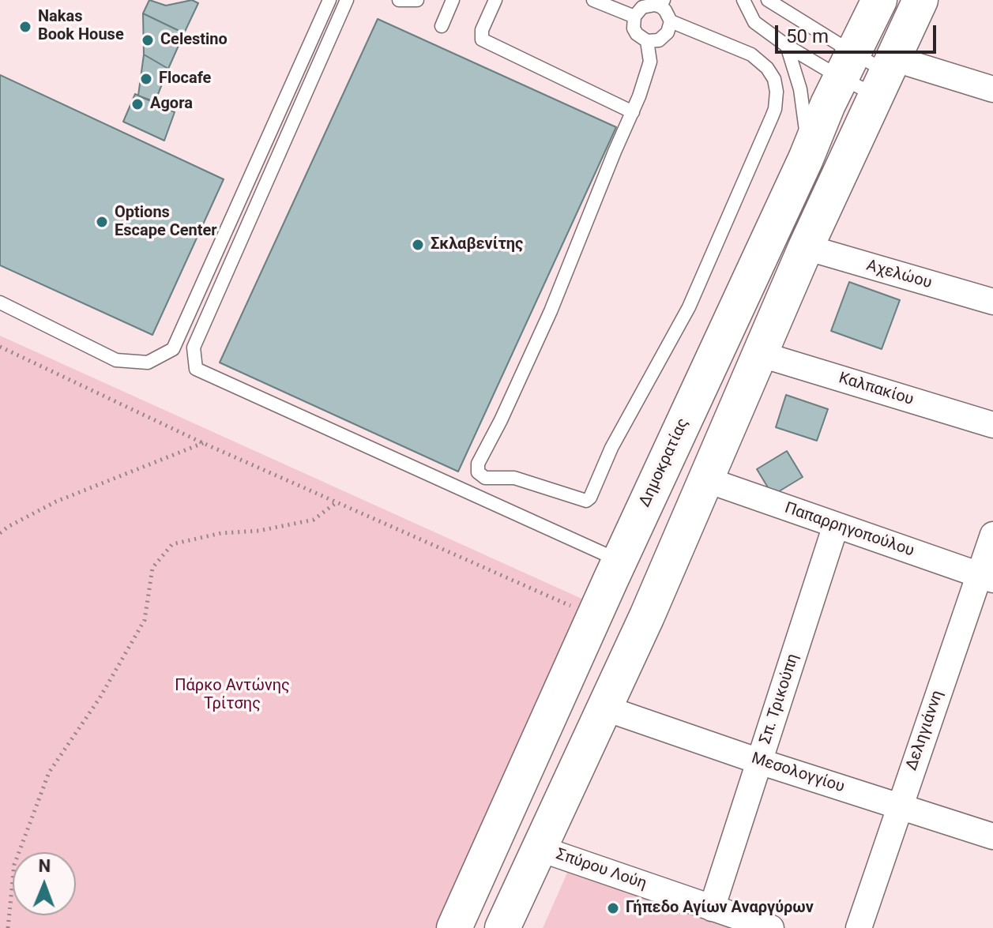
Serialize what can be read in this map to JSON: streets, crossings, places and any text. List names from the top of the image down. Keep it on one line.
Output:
{"streets":{"main road":["Δημοκρατίας"],"street":["Αχελώου","Καλπακίου","Παπαρρηγοπούλου","Σπ. Τρικούπη","Δεληγιάννη","Μεσολογγίου","Σπύρου Λούη"]},"crossings":[["Παπαρρηγοπούλου","Σπ. Τρικούπη"],["Παπαρρηγοπούλου","Δεληγιάννη"],["Σπ. Τρικούπη","Μεσολογγίου"],["Σπ. Τρικούπη","Σπύρου Λούη"],["Δεληγιάννη","Μεσολογγίου"]],"parks":["Πάρκο Αντώνης Τρίτσης"],"places":["Nakas Book House","Celestino","Flocafe","Agora","Options Escape Center","Σκλαβενίτης","Γήπεδο Αγίων Αναργύρων"],"scale_bar":"50 m","north":"top"}
